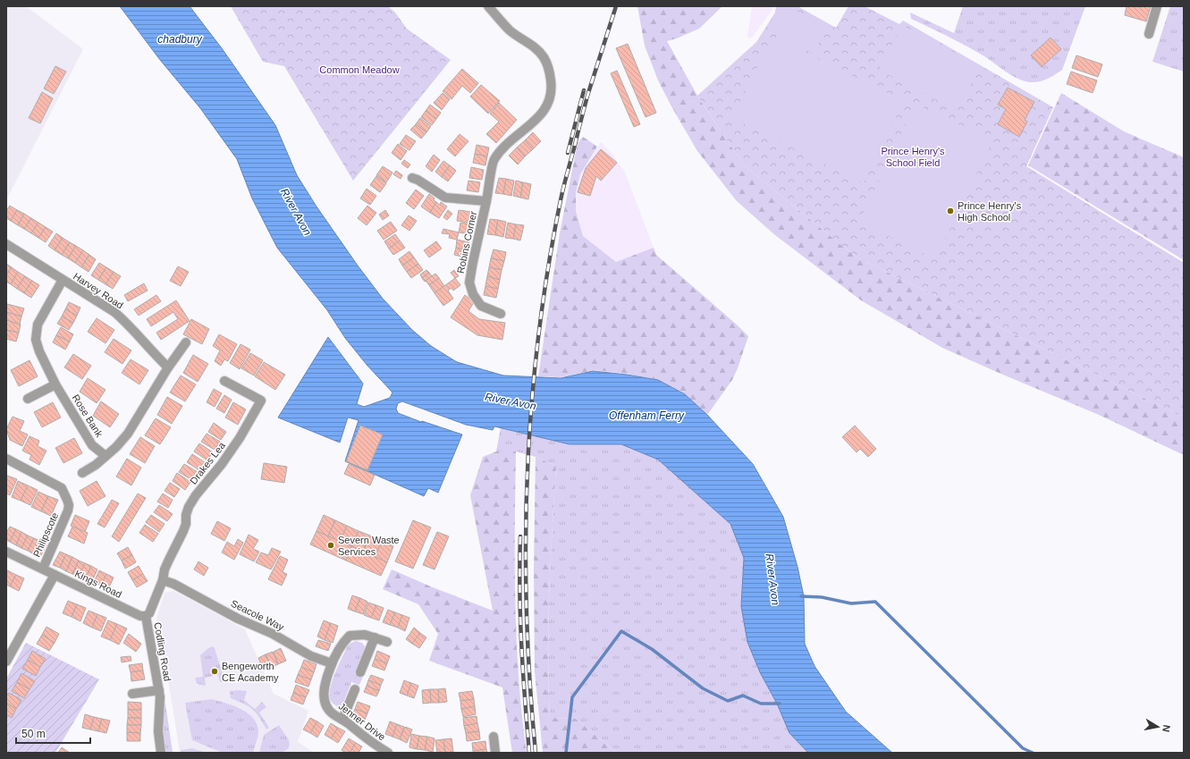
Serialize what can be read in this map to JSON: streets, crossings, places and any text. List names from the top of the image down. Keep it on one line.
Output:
{"streets":{"street":["Robins Corner","Harvey Road","Rose Bank","Drakes Lea","Philipscote","Kings Road","Seacole Way","Codling Road","Jenner Drive"]},"crossings":[["Harvey Road","Rose Bank"],["Drakes Lea","Seacole Way"],["Philipscote","Kings Road"],["Kings Road","Codling Road"],["Seacole Way","Jenner Drive"]],"water":["chadbury","River Avon","Offenham Ferry"],"parks":["Common Meadow","Prince Henry's School Field"],"places":["Prince Henry's High School","Severn Waste Services","Bengeworth CE Academy"],"scale_bar":"50 m","north":"right"}
